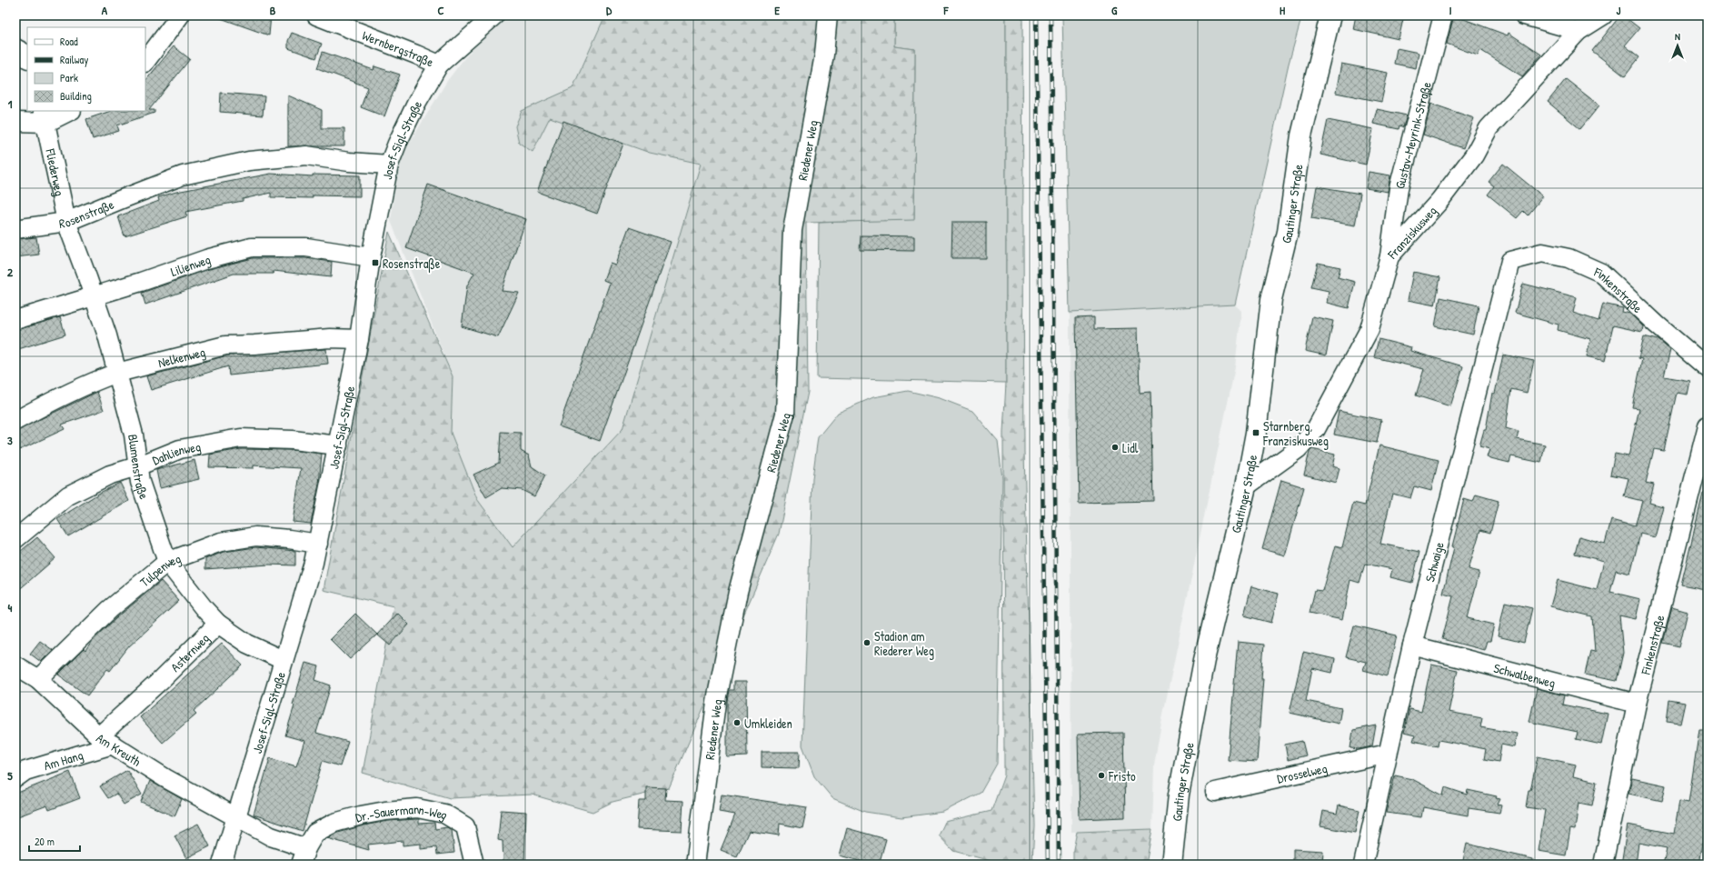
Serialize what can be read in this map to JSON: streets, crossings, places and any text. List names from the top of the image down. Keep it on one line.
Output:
{"streets":{"main road":["Gautinger Straße"],"street":["Wernbergstraße","Gustav-Meyrink-Straße","Josef-Sigl-Straße","Riedener Weg","Fliederweg","Rosenstraße","Franziskusweg","Lilienweg","Finkenstraße","Nelkenweg","Dahlienweg","Blumenstraße","Schwaige","Tulpenweg","Asternweg","Schwalbenweg","Am Kreuth","Am Hang","Drosselweg","Dr.-Sauermann-Weg"]},"crossings":[["Wernbergstraße","Josef-Sigl-Straße"],["Gustav-Meyrink-Straße","Franziskusweg"],["Josef-Sigl-Straße","Rosenstraße"],["Josef-Sigl-Straße","Lilienweg"],["Josef-Sigl-Straße","Nelkenweg"],["Josef-Sigl-Straße","Dahlienweg"],["Josef-Sigl-Straße","Blumenstraße"],["Josef-Sigl-Straße","Tulpenweg"],["Josef-Sigl-Straße","Am Kreuth"],["Josef-Sigl-Straße","Dr.-Sauermann-Weg"],["Fliederweg","Rosenstraße"],["Fliederweg","Blumenstraße"],["Gautinger Straße","Franziskusweg"],["Rosenstraße","Blumenstraße"],["Lilienweg","Blumenstraße"],["Finkenstraße","Schwaige"],["Finkenstraße","Schwalbenweg"],["Nelkenweg","Blumenstraße"],["Dahlienweg","Blumenstraße"],["Blumenstraße","Tulpenweg"],["Blumenstraße","Asternweg"],["Schwaige","Schwalbenweg"],["Schwaige","Drosselweg"],["Tulpenweg","Am Kreuth"],["Asternweg","Am Kreuth"],["Asternweg","Am Hang"],["Am Kreuth","Am Hang"],["Am Kreuth","Dr.-Sauermann-Weg"]],"places":{"transit":["Rosenstraße","Starnberg, Franziskusweg"],"other":["Lidl","Stadion am Riederer Weg","Umkleiden","Fristo"]},"legend":["Road","Railway","Park","Building"],"scale_bar":"20 m","north":"top","grid":{"columns":["A","B","C","D","E","F","G","H","I","J"],"rows":["1","2","3","4","5"]}}
